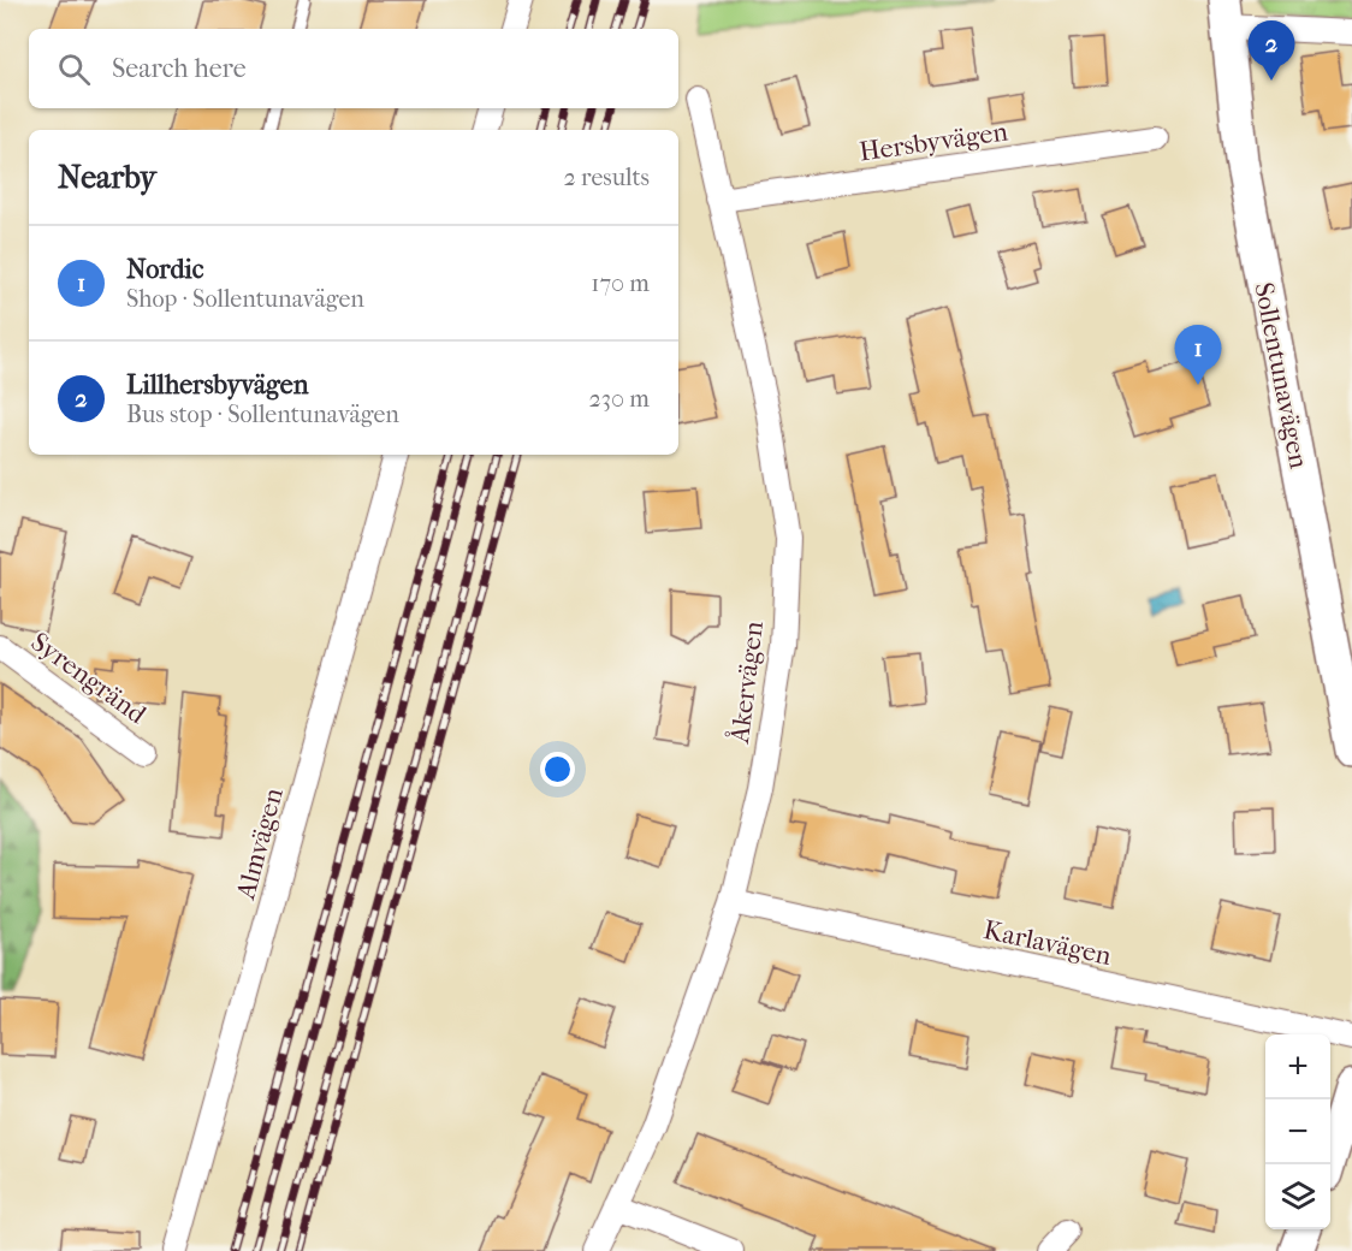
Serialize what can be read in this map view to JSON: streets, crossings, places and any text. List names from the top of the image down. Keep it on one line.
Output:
{"streets":{"street":["Hersbyvägen","Sollentunavägen","Syrengränd","Åkervägen","Almvägen","Karlavägen"]},"crossings":[["Hersbyvägen","Åkervägen"],["Åkervägen","Karlavägen"]],"page":{"pins":["2","1"],"search":"Search here","heading":["Nearby","2 results"],"list":[{"mark":"1","name":"Nordic","note":"Shop · Sollentunavägen","value":"170 m"},{"mark":"2","name":"Lillhersbyvägen","note":"Bus stop · Sollentunavägen","value":"230 m"}],"map_buttons":["+","−"]}}
